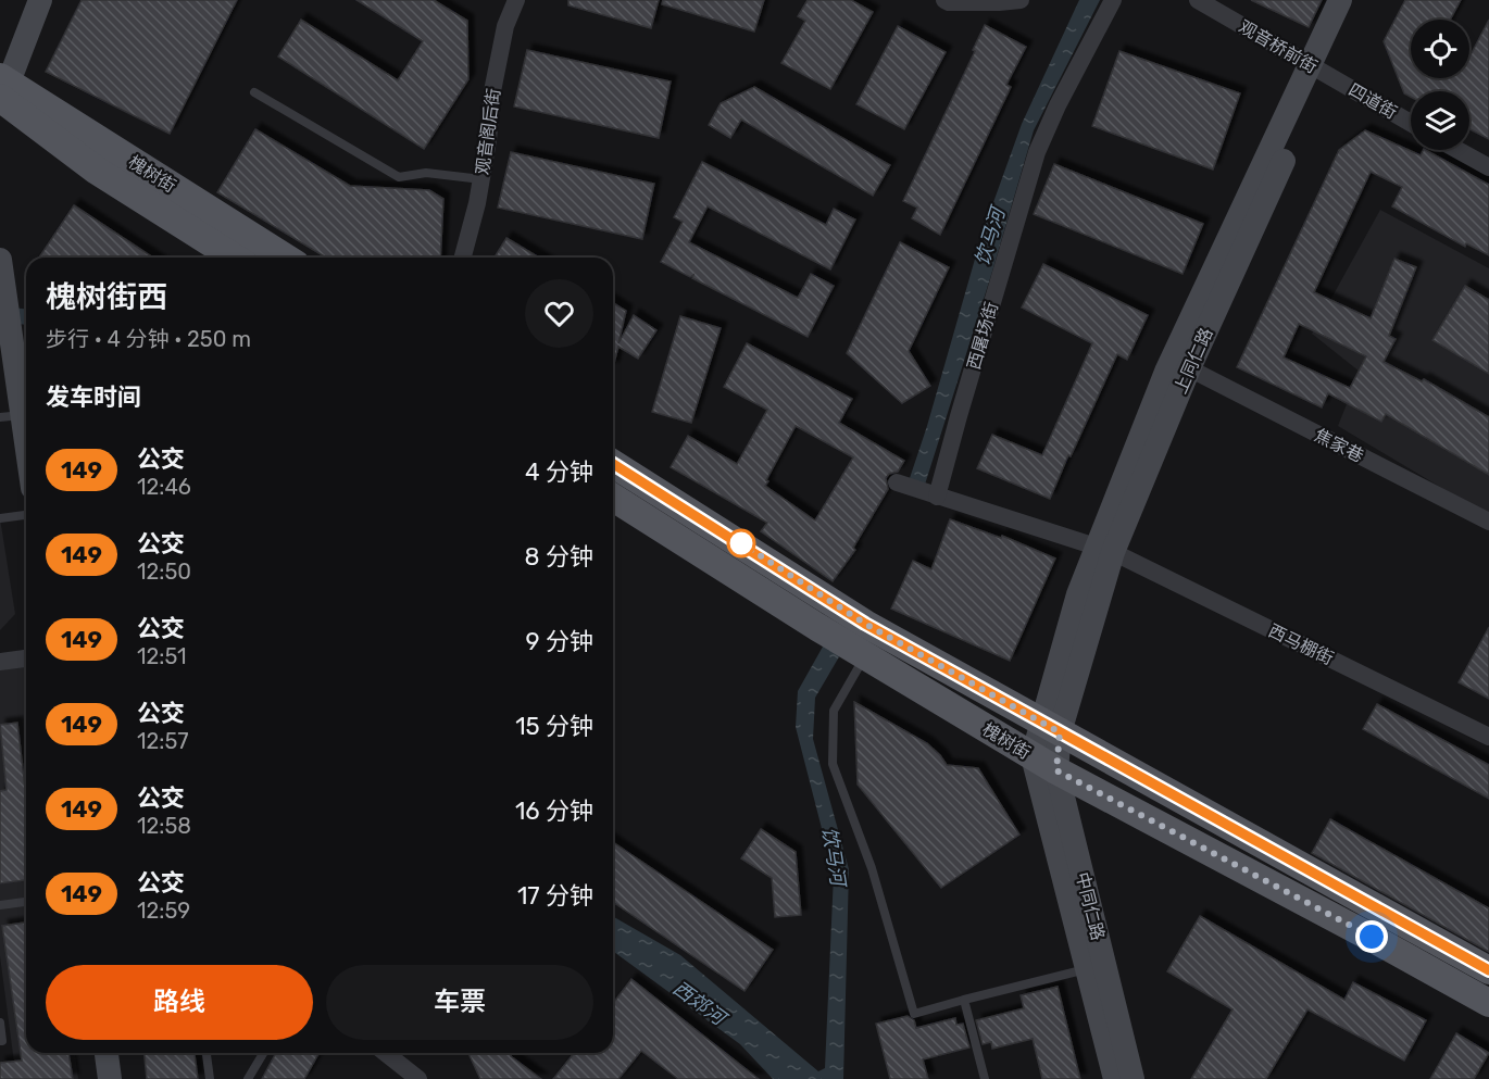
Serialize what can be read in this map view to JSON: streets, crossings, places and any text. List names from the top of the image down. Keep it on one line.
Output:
{"streets":{"main road":["槐树街"],"street":["观音桥前街","四道街","观音阁后街","西屠场街","上同仁路","焦家巷","西马棚街","中同仁路"]},"crossings":[["观音桥前街","四道街"],["观音桥前街","上同仁路"],["四道街","上同仁路"],["槐树街","上同仁路"],["槐树街","中同仁路"],["上同仁路","焦家巷"],["上同仁路","西马棚街"],["上同仁路","中同仁路"]],"water":["饮马河","西郊河"],"lines":["bus line 149"],"page":{"heading":[["槐树街西","步行 · 4 分钟 · 250 m"],"发车时间"],"list":[{"mark":"149","name":"公交","note":"12:46","value":"4 分钟"},{"mark":"149","name":"公交","note":"12:50","value":"8 分钟"},{"mark":"149","name":"公交","note":"12:51","value":"9 分钟"},{"mark":"149","name":"公交","note":"12:57","value":"15 分钟"},{"mark":"149","name":"公交","note":"12:58","value":"16 分钟"},{"mark":"149","name":"公交","note":"12:59","value":"17 分钟"}],"buttons":["路线","车票"]}}
